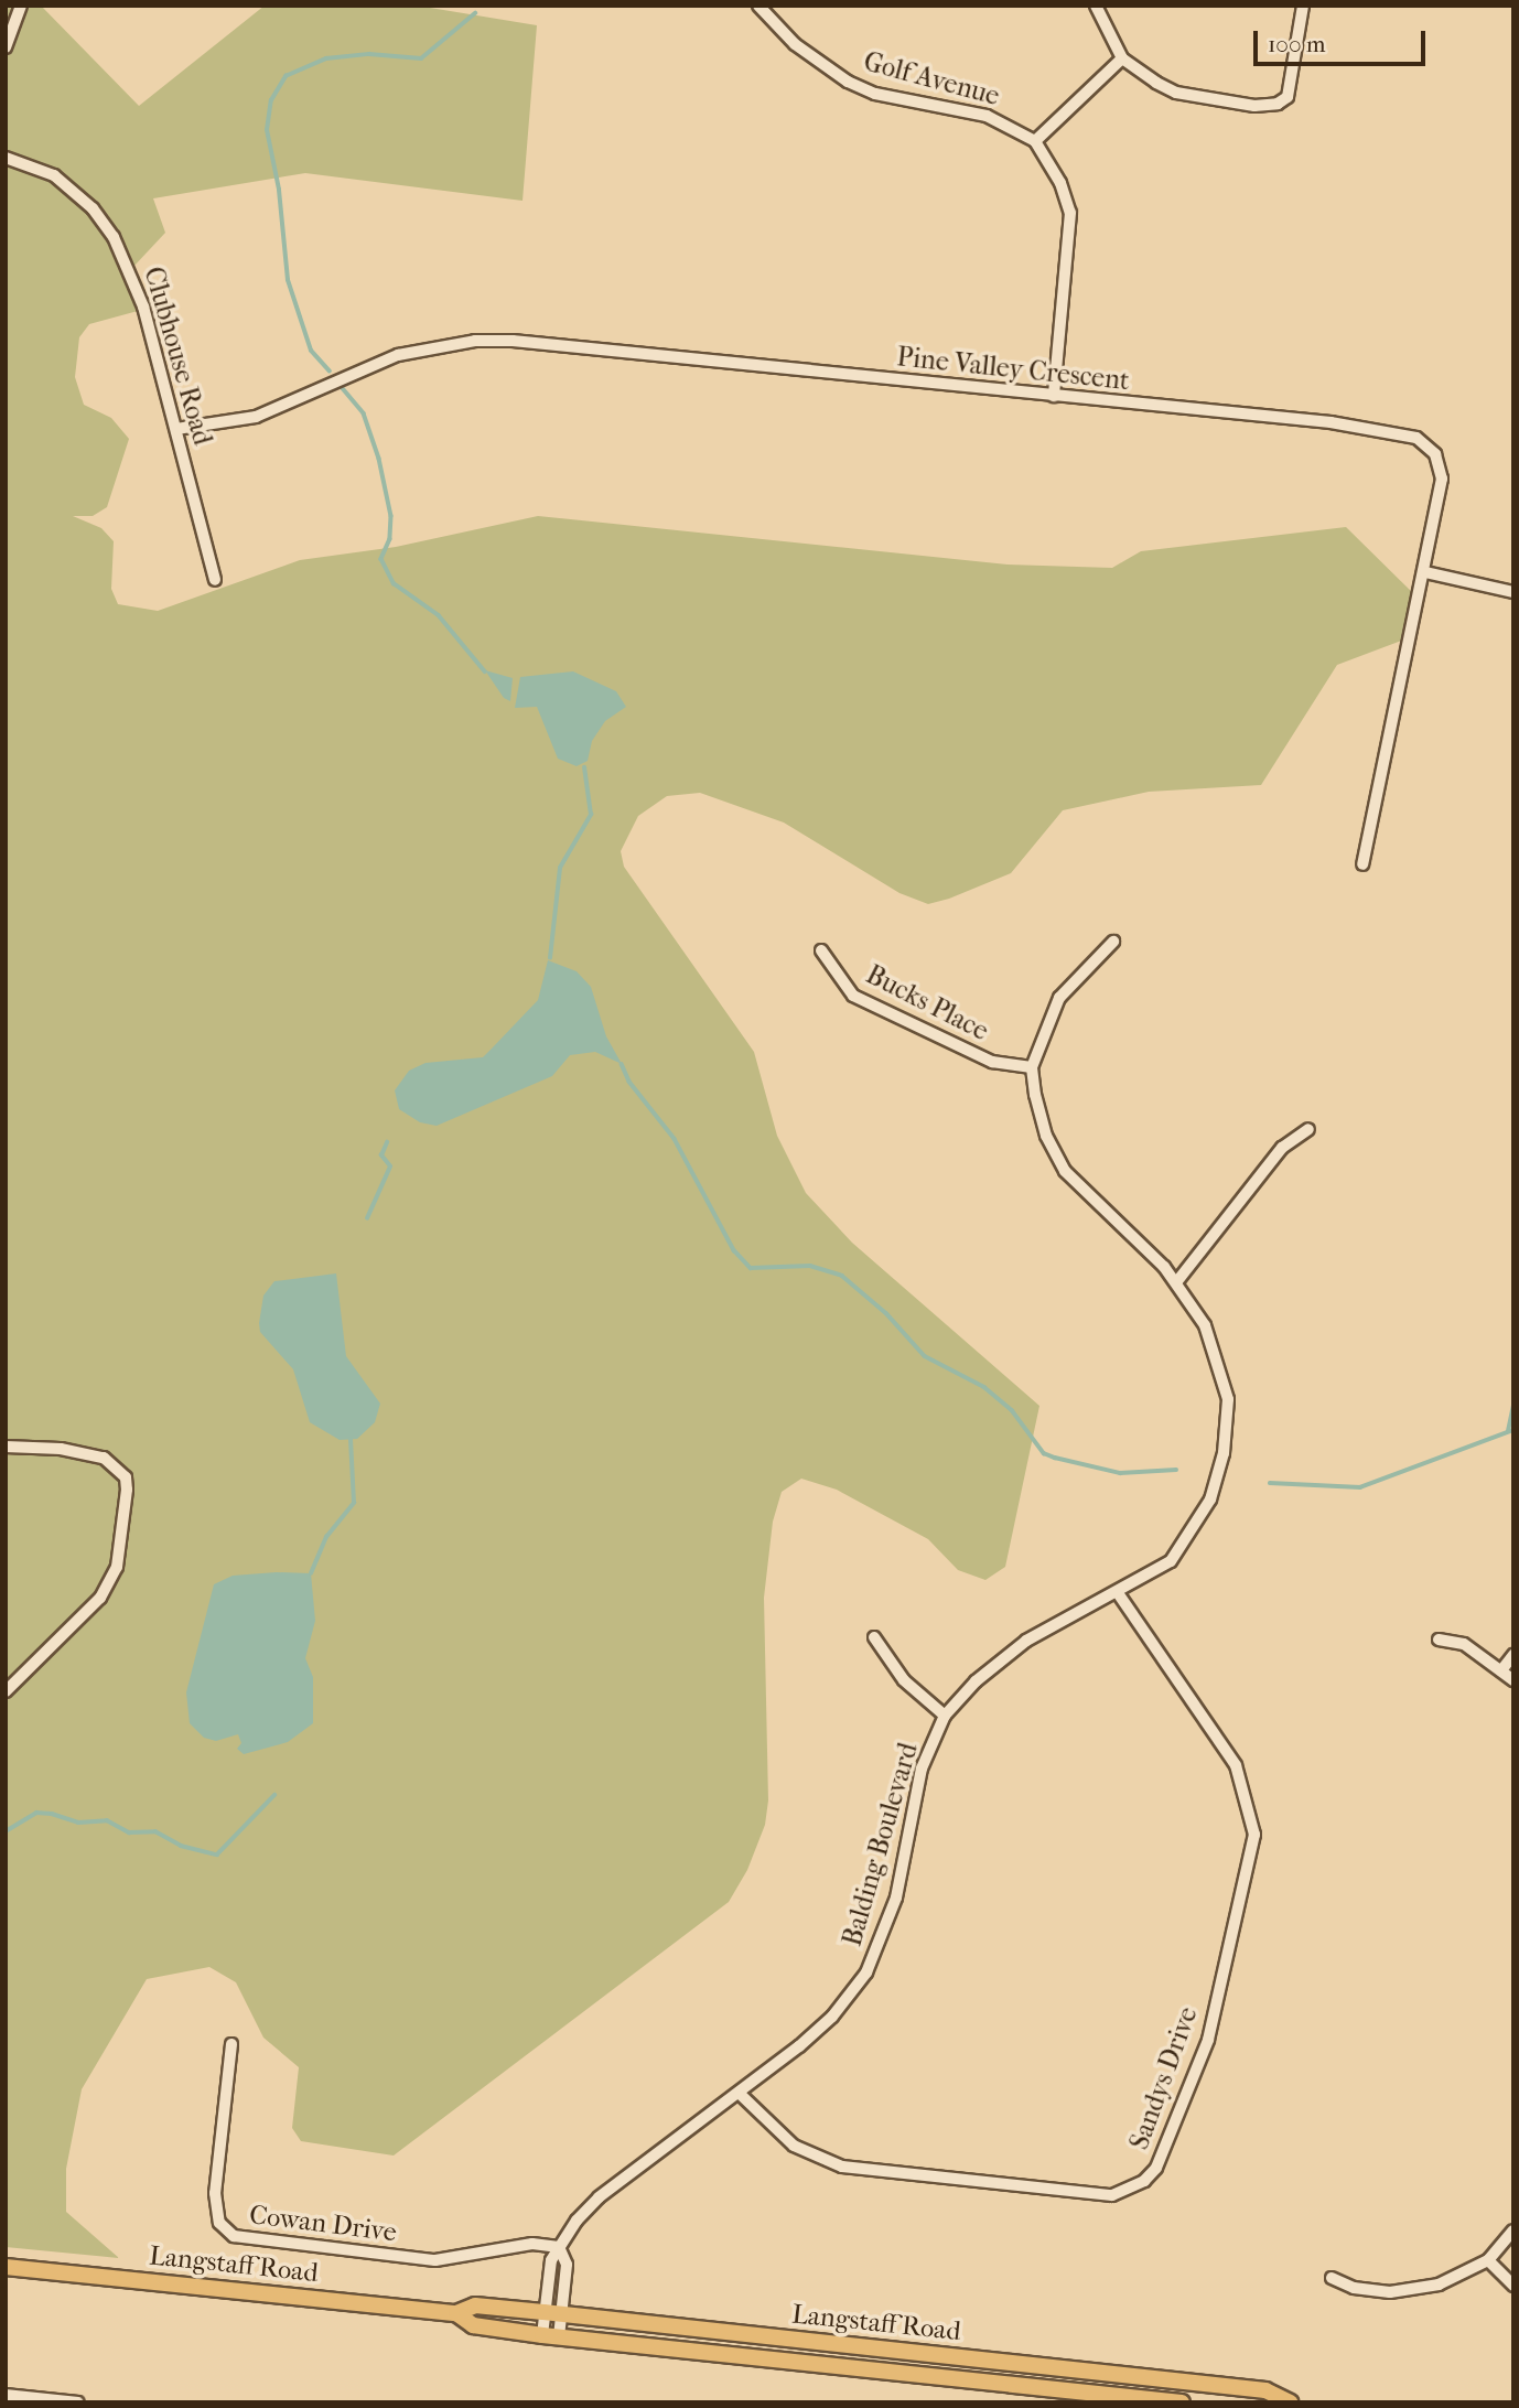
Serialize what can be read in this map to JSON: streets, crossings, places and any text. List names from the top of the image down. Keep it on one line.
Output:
{"streets":{"main road":["Langstaff Road"],"street":["Golf Avenue","Clubhouse Road","Pine Valley Crescent","Bucks Place","Balding Boulevard","Sandys Drive","Cowan Drive"]},"crossings":[["Clubhouse Road","Pine Valley Crescent"],["Bucks Place","Balding Boulevard"],["Balding Boulevard","Sandys Drive"],["Balding Boulevard","Cowan Drive"]],"scale_bar":"100 m"}
